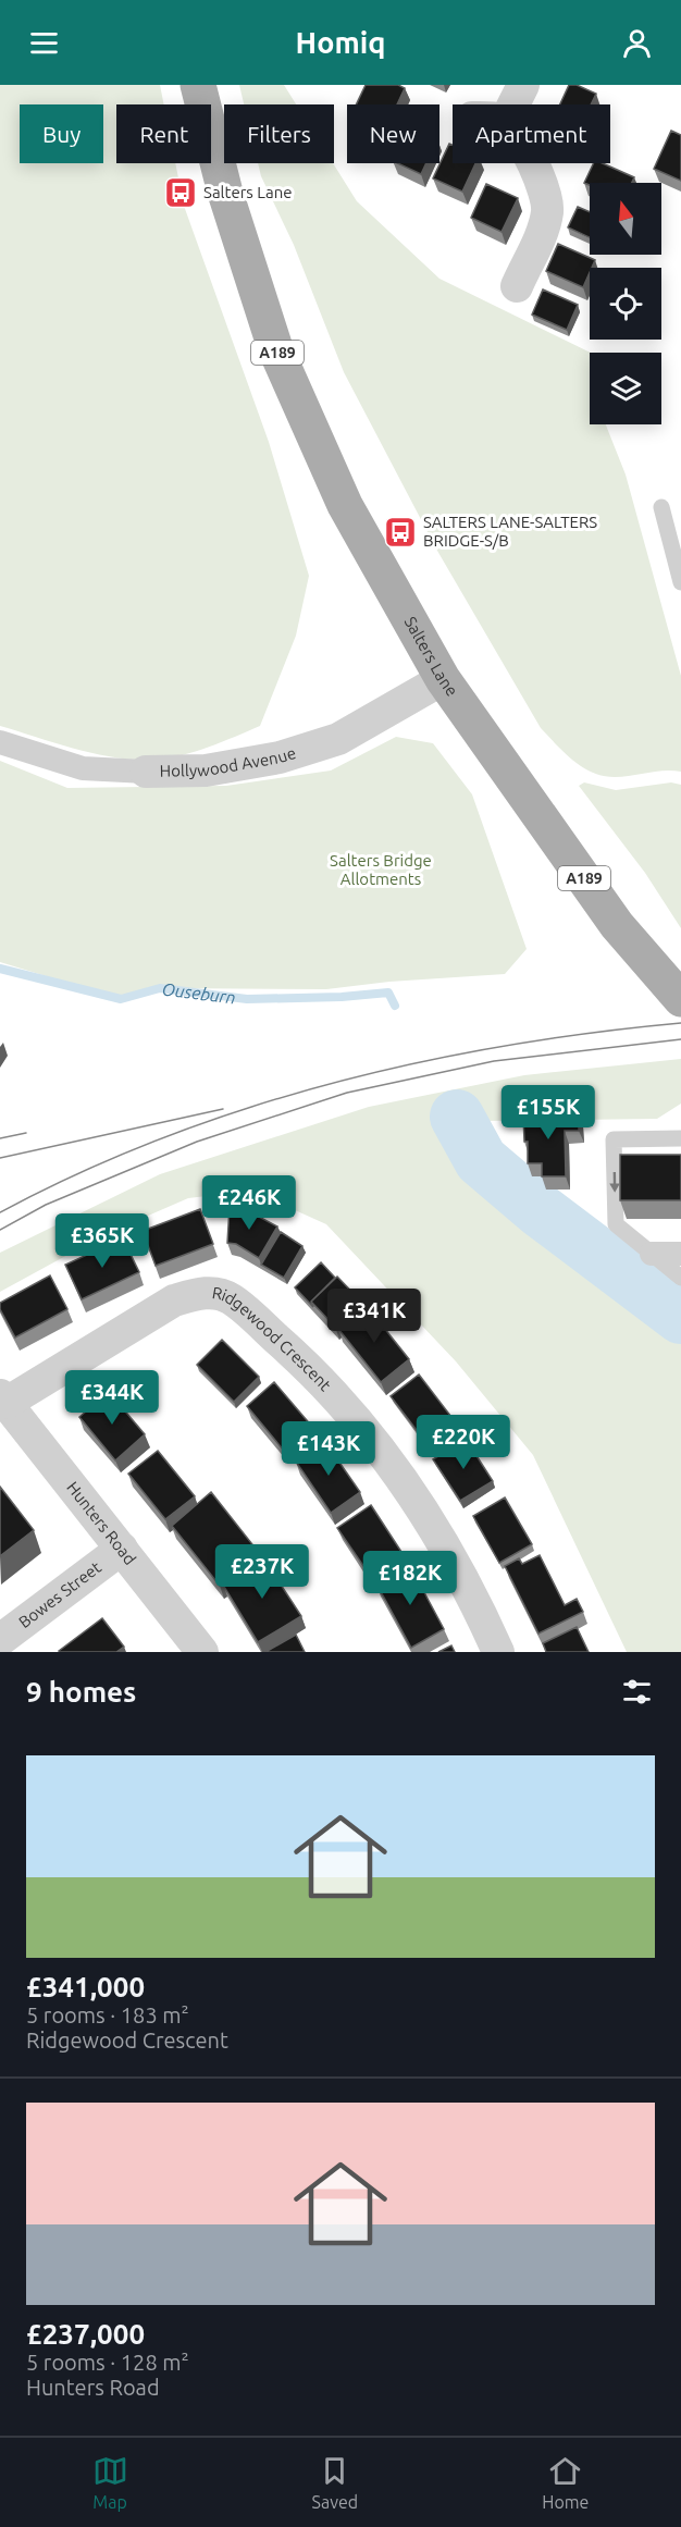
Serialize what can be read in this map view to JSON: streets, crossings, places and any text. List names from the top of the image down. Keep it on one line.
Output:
{"streets":{"main road":["A189","Salters Lane"],"street":["Hollywood Avenue","Ridgewood Crescent","Hunters Road","Bowes Street"]},"crossings":[["Salters Lane","Hollywood Avenue"],["Ridgewood Crescent","Hunters Road"],["Hunters Road","Bowes Street"]],"water":["Ouseburn"],"parks":["Salters Bridge Allotments"],"places":{"bus stop":["Salters Lane","SALTERS LANE-SALTERS BRIDGE-S/B"]},"north":"top","page":{"header":"Homiq","chip":["Buy","Rent","Filters","New","Apartment"],"price":["£155K","£246K","£365K","£341K","£344K","£220K","£143K","£237K","£182K"],"heading":"9 homes","list":[{"name":"£341,000","note":"5 rooms · 183 m² · Ridgewood Crescent"},{"name":"£237,000","note":"5 rooms · 128 m² · Hunters Road"}],"tabs":["Map","Saved","Home"]}}
